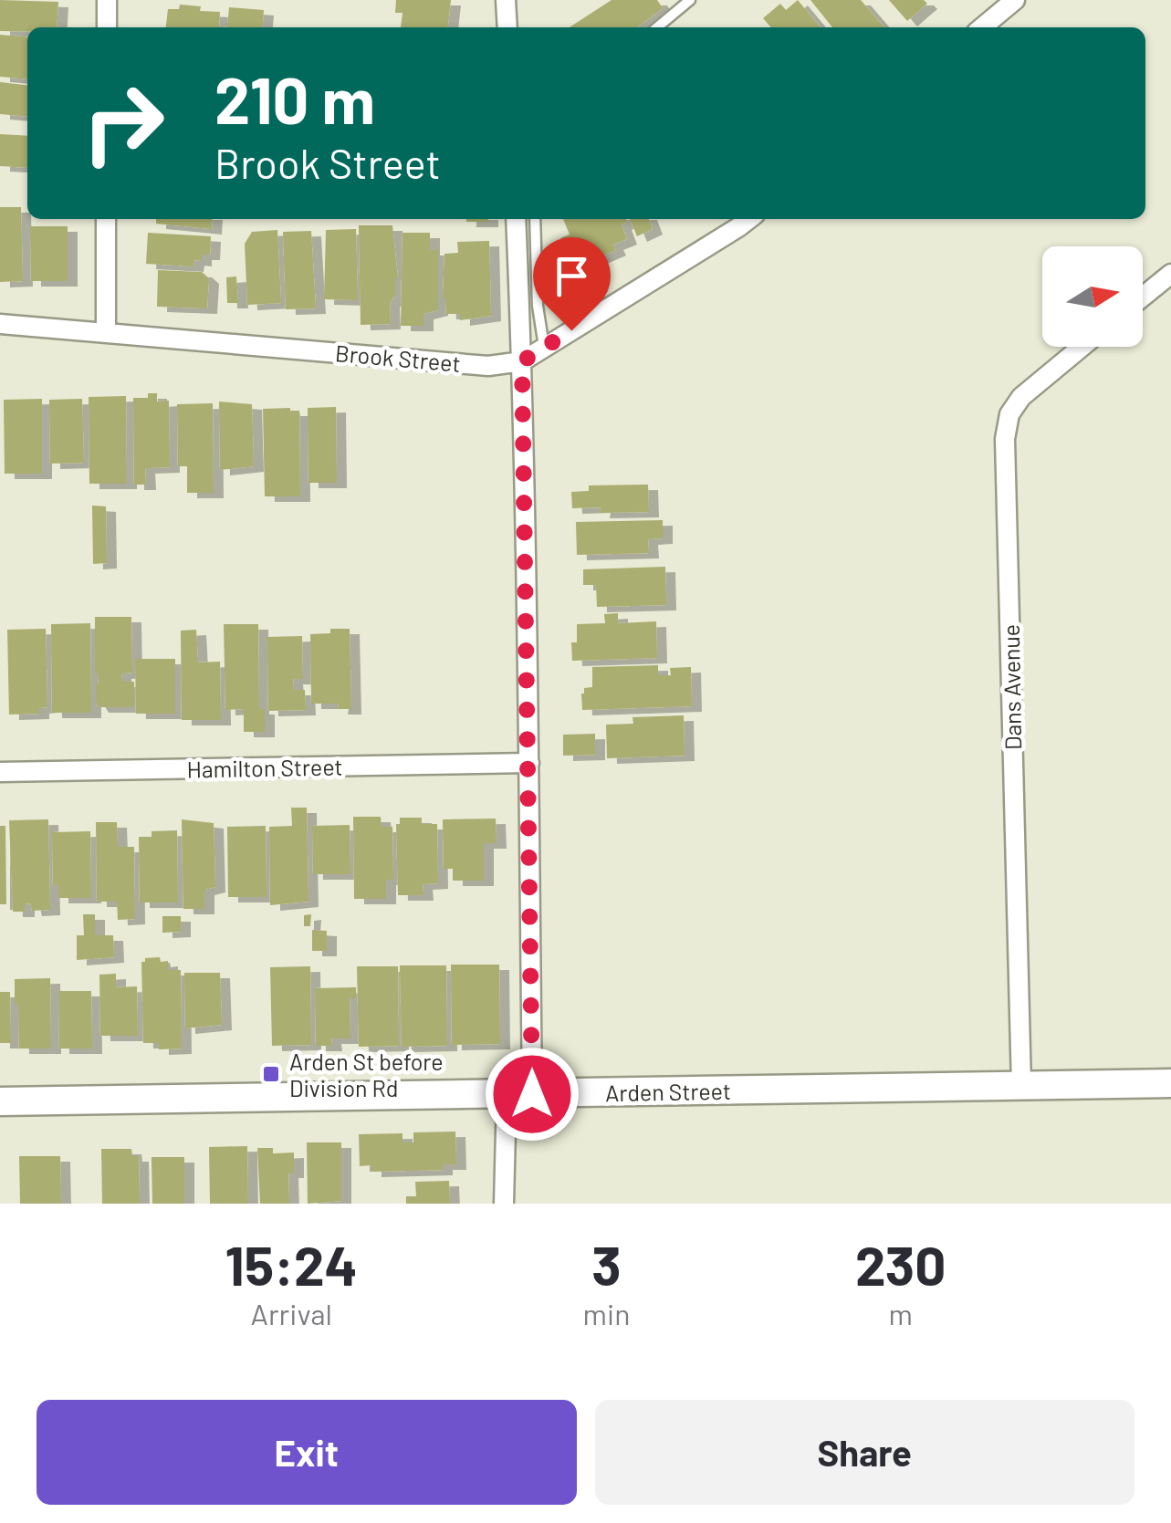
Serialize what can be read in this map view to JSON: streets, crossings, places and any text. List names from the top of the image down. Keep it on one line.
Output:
{"streets":{"main road":["Arden Street"],"street":["Brook Street","Dans Avenue","Hamilton Street"]},"crossings":[["Dans Avenue","Arden Street"]],"places":{"transit":["Arden St before Division Rd"]},"north":"right","page":{"turn":["210 m","Brook Street"],"eta":["15:24","Arrival","3","min","230","m"],"buttons":["Exit","Share"]}}
